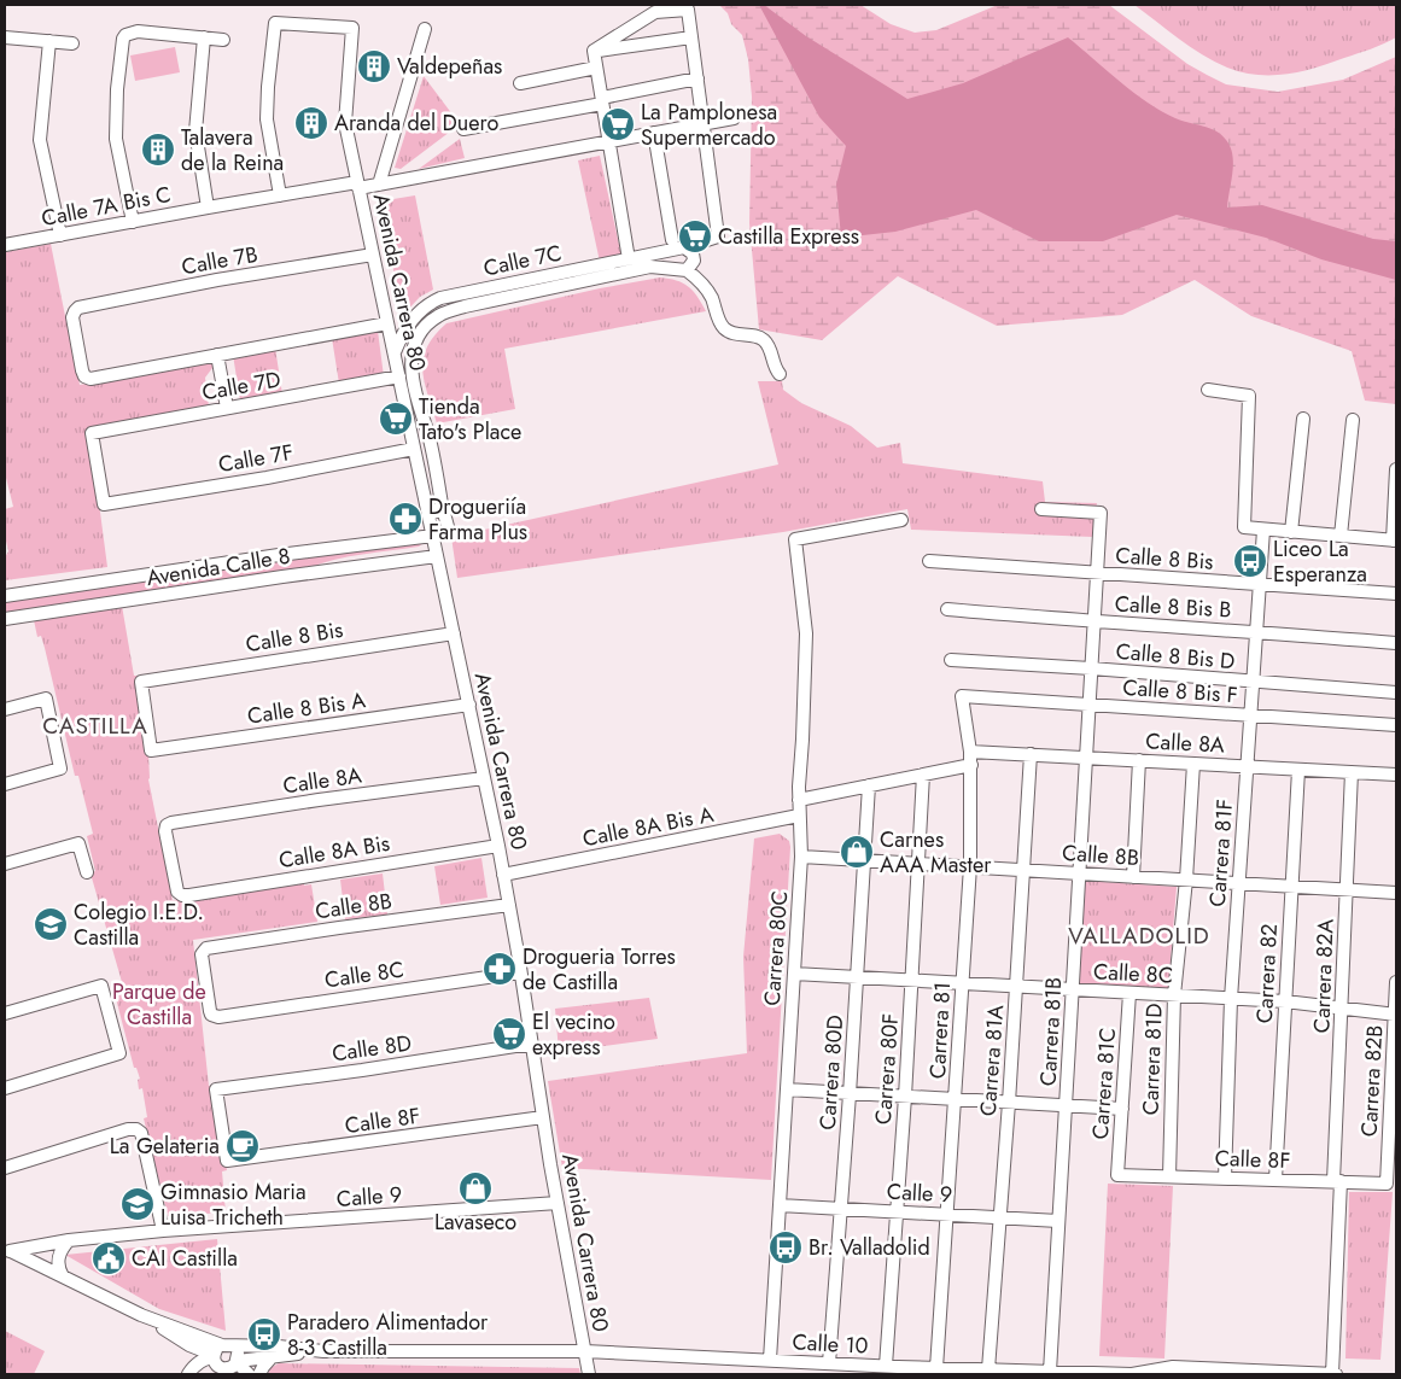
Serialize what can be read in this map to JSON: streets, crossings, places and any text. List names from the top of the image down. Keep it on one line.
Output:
{"streets":{"street":["Calle 7A Bis C","Calle 7B","Calle 7C","Avenida Carrera 80","Calle 7D","Calle 7F","Calle 8 Bis","Avenida Calle 8","Calle 8 Bis B","Calle 8 Bis D","Calle 8 Bis F","Calle 8 Bis A","Calle 8A","Calle 8A Bis A","Calle 8A Bis","Carrera 81F","Calle 8B","Carrera 80C","Calle 8C","Carrera 82","Carrera 82A","Carrera 81","Carrera 81B","Calle 8D","Carrera 81D","Carrera 81A","Carrera 80F","Carrera 80D","Carrera 82B","Carrera 81C","Calle 8F","Calle 9","Calle 10"]},"crossings":[["Calle 7A Bis C","Calle 7C"],["Calle 7A Bis C","Avenida Carrera 80"],["Calle 7B","Avenida Carrera 80"],["Calle 7C","Avenida Carrera 80"],["Avenida Carrera 80","Calle 7D"],["Avenida Carrera 80","Calle 7F"],["Avenida Carrera 80","Calle 8 Bis"],["Avenida Carrera 80","Avenida Calle 8"],["Avenida Carrera 80","Calle 8 Bis A"],["Avenida Carrera 80","Calle 8A"],["Avenida Carrera 80","Calle 8A Bis A"],["Avenida Carrera 80","Calle 8A Bis"],["Avenida Carrera 80","Calle 8B"],["Avenida Carrera 80","Calle 8C"],["Avenida Carrera 80","Calle 8D"],["Avenida Carrera 80","Calle 8F"],["Avenida Carrera 80","Calle 9"],["Avenida Carrera 80","Calle 10"],["Calle 7D","Calle 7F"],["Calle 8 Bis","Calle 8 Bis A"],["Calle 8 Bis","Carrera 81F"],["Calle 8 Bis","Carrera 81B"],["Calle 8 Bis B","Carrera 81F"],["Calle 8 Bis B","Carrera 81B"],["Calle 8 Bis D","Carrera 81F"],["Calle 8 Bis D","Carrera 81B"],["Calle 8 Bis F","Carrera 81F"],["Calle 8 Bis F","Carrera 81"],["Calle 8 Bis F","Carrera 81B"],["Calle 8A","Calle 8A Bis"],["Calle 8A","Carrera 81F"],["Calle 8A","Carrera 82"],["Calle 8A","Carrera 82A"],["Calle 8A","Carrera 81"],["Calle 8A","Carrera 81B"],["Calle 8A","Carrera 81D"],["Calle 8A","Carrera 81A"],["Calle 8A Bis A","Carrera 80C"],["Carrera 81F","Calle 8B"],["Carrera 81F","Calle 8C"],["Carrera 81F","Calle 8F"],["Calle 8B","Carrera 80C"],["Calle 8B","Calle 8C"],["Calle 8B","Carrera 82"],["Calle 8B","Carrera 82A"],["Calle 8B","Carrera 81"],["Calle 8B","Carrera 81B"],["Calle 8B","Carrera 81D"],["Calle 8B","Carrera 81A"],["Calle 8B","Carrera 80F"],["Calle 8B","Carrera 80D"],["Carrera 80C","Calle 8C"],["Carrera 80C","Calle 9"],["Carrera 80C","Calle 10"],["Calle 8C","Carrera 82"],["Calle 8C","Carrera 82A"],["Calle 8C","Carrera 81"],["Calle 8C","Carrera 81B"],["Calle 8C","Carrera 81D"],["Calle 8C","Carrera 81A"],["Calle 8C","Carrera 80F"],["Calle 8C","Carrera 80D"],["Calle 8C","Carrera 82B"],["Calle 8C","Carrera 81C"],["Carrera 82","Calle 8F"],["Carrera 82A","Calle 8F"],["Carrera 82A","Calle 10"],["Carrera 81","Calle 9"],["Carrera 81","Calle 10"],["Carrera 81B","Calle 9"],["Carrera 81B","Calle 10"],["Calle 8D","Calle 8F"],["Carrera 81D","Calle 8F"],["Carrera 81A","Calle 9"],["Carrera 81A","Calle 10"],["Carrera 80F","Calle 9"],["Carrera 80F","Calle 10"],["Carrera 80D","Calle 9"],["Carrera 80D","Calle 10"],["Carrera 82B","Calle 8F"],["Carrera 81C","Calle 8F"]],"districts":["CASTILLA","VALLADOLID"],"parks":["Parque de Castilla"],"places":{"building":["Valdepeñas","Aranda del Duero","Talavera de la Reina"],"supermarket":["La Pamplonesa Supermercado","Castilla Express","Tienda Tato's Place","El vecino express"],"pharmacy":["Drogueriía Farma Plus","Drogueria Torres de Castilla"],"bus stop":["Liceo La Esperanza","Br. Valladolid","Paradero Alimentador 8-3 Castilla"],"shop":["Carnes AAA Master","Lavaseco"],"school or university":["Colegio I.E.D. Castilla","Gimnasio Maria Luisa Tricheth"],"cafe":["La Gelateria"],"public building":["CAI Castilla"]}}
